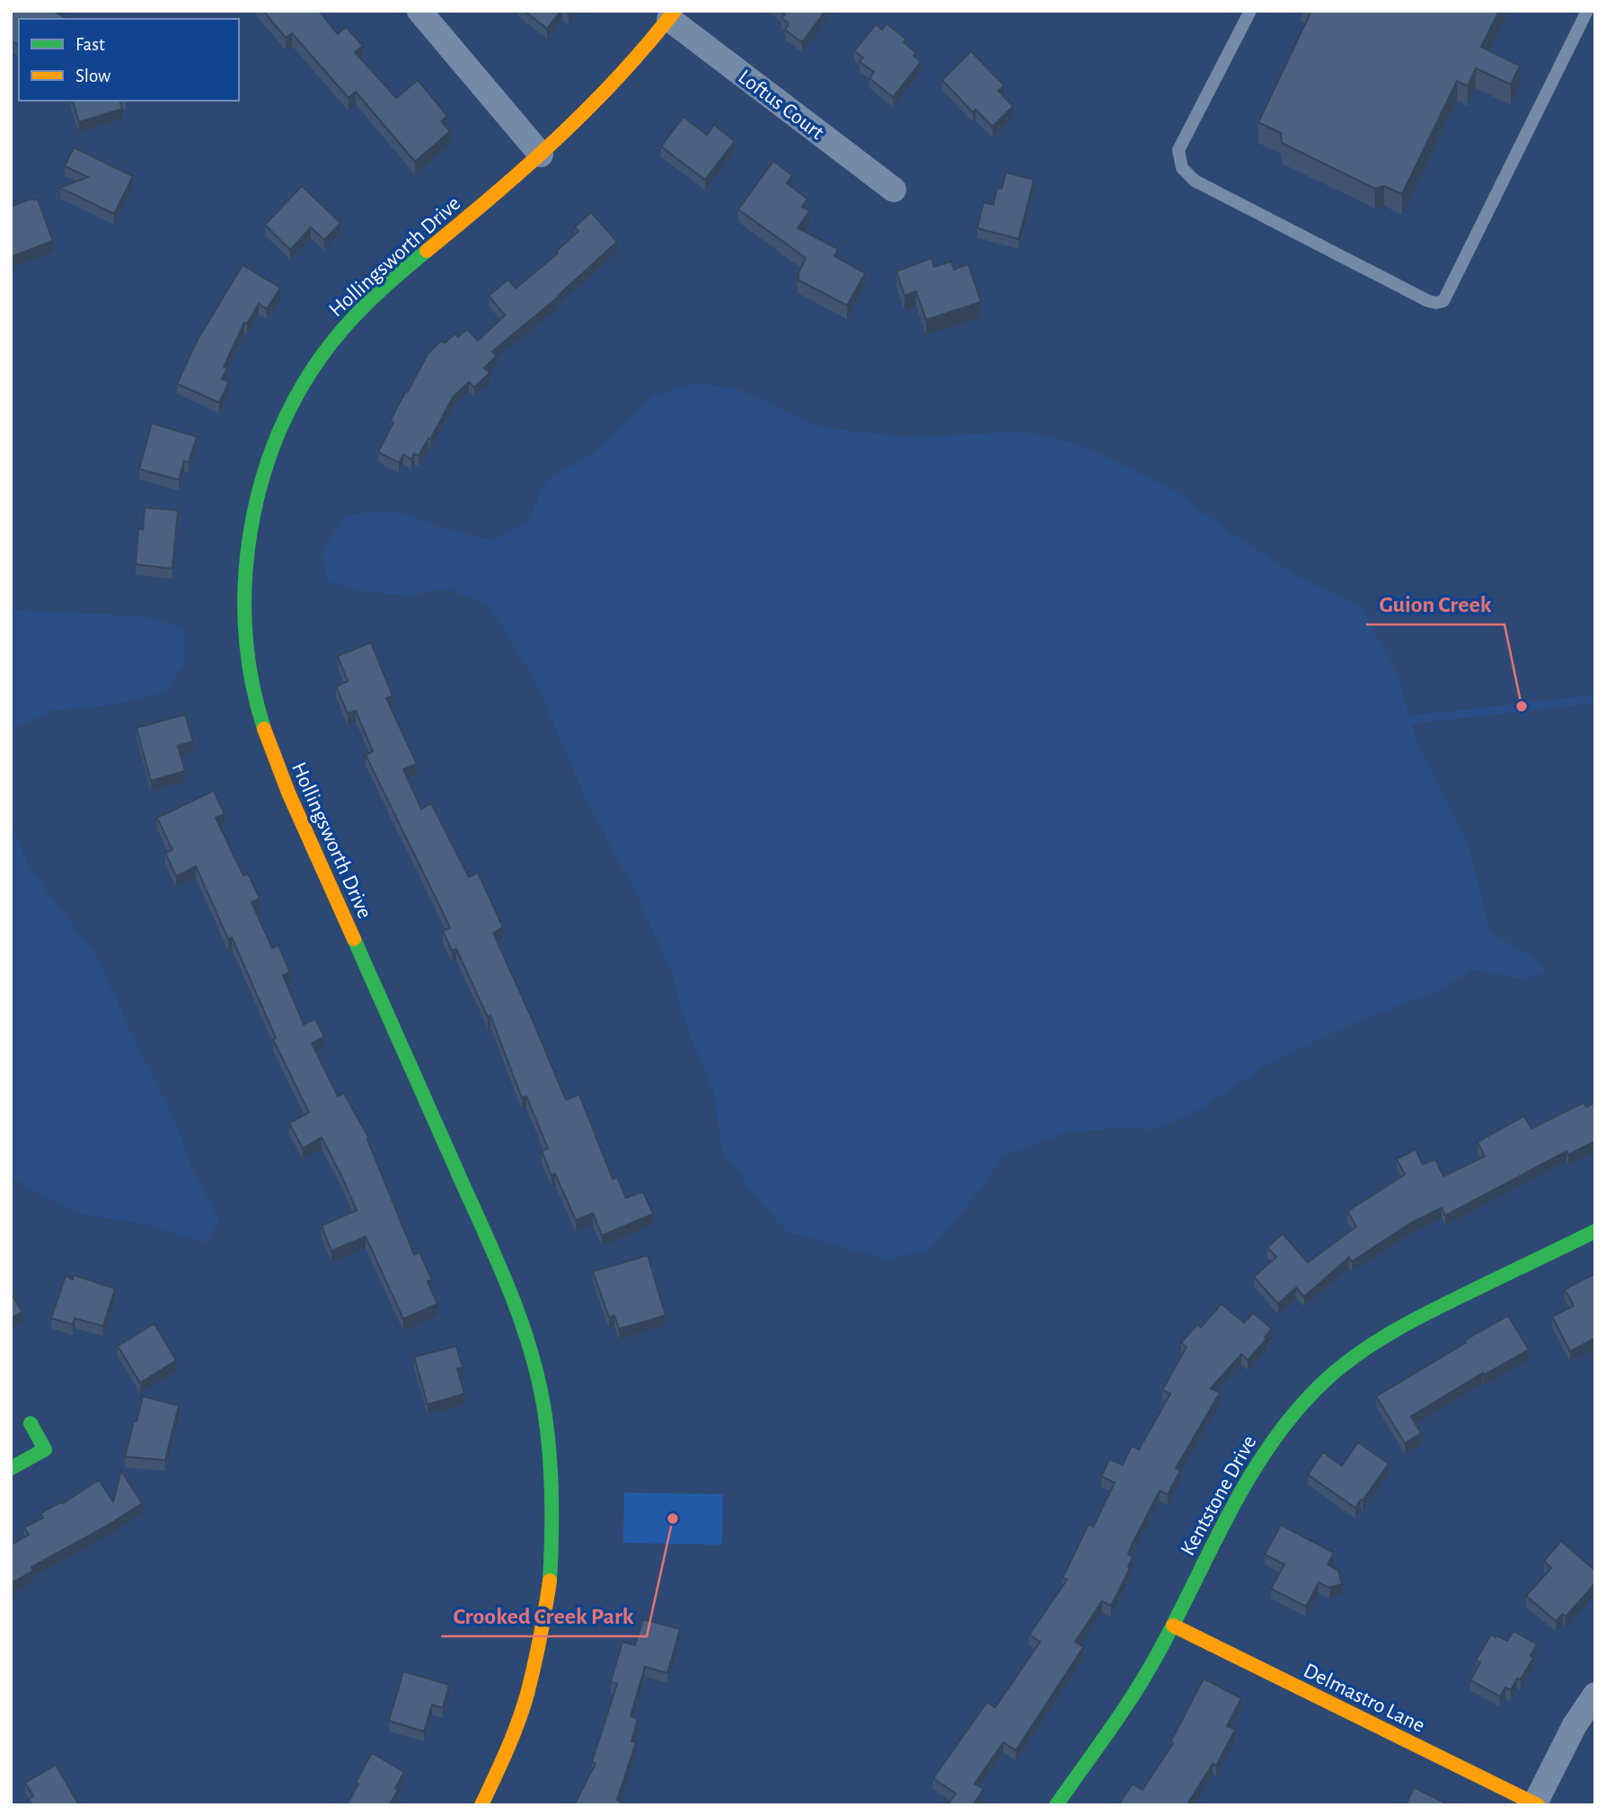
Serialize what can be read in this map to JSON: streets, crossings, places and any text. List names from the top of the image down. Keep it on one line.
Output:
{"streets":{"street":["Loftus Court","Hollingsworth Drive","Kentstone Drive","Delmastro Lane"]},"crossings":[["Loftus Court","Hollingsworth Drive"],["Kentstone Drive","Delmastro Lane"]],"places":["Guion Creek","Crooked Creek Park"],"legend":["Fast","Slow"]}
